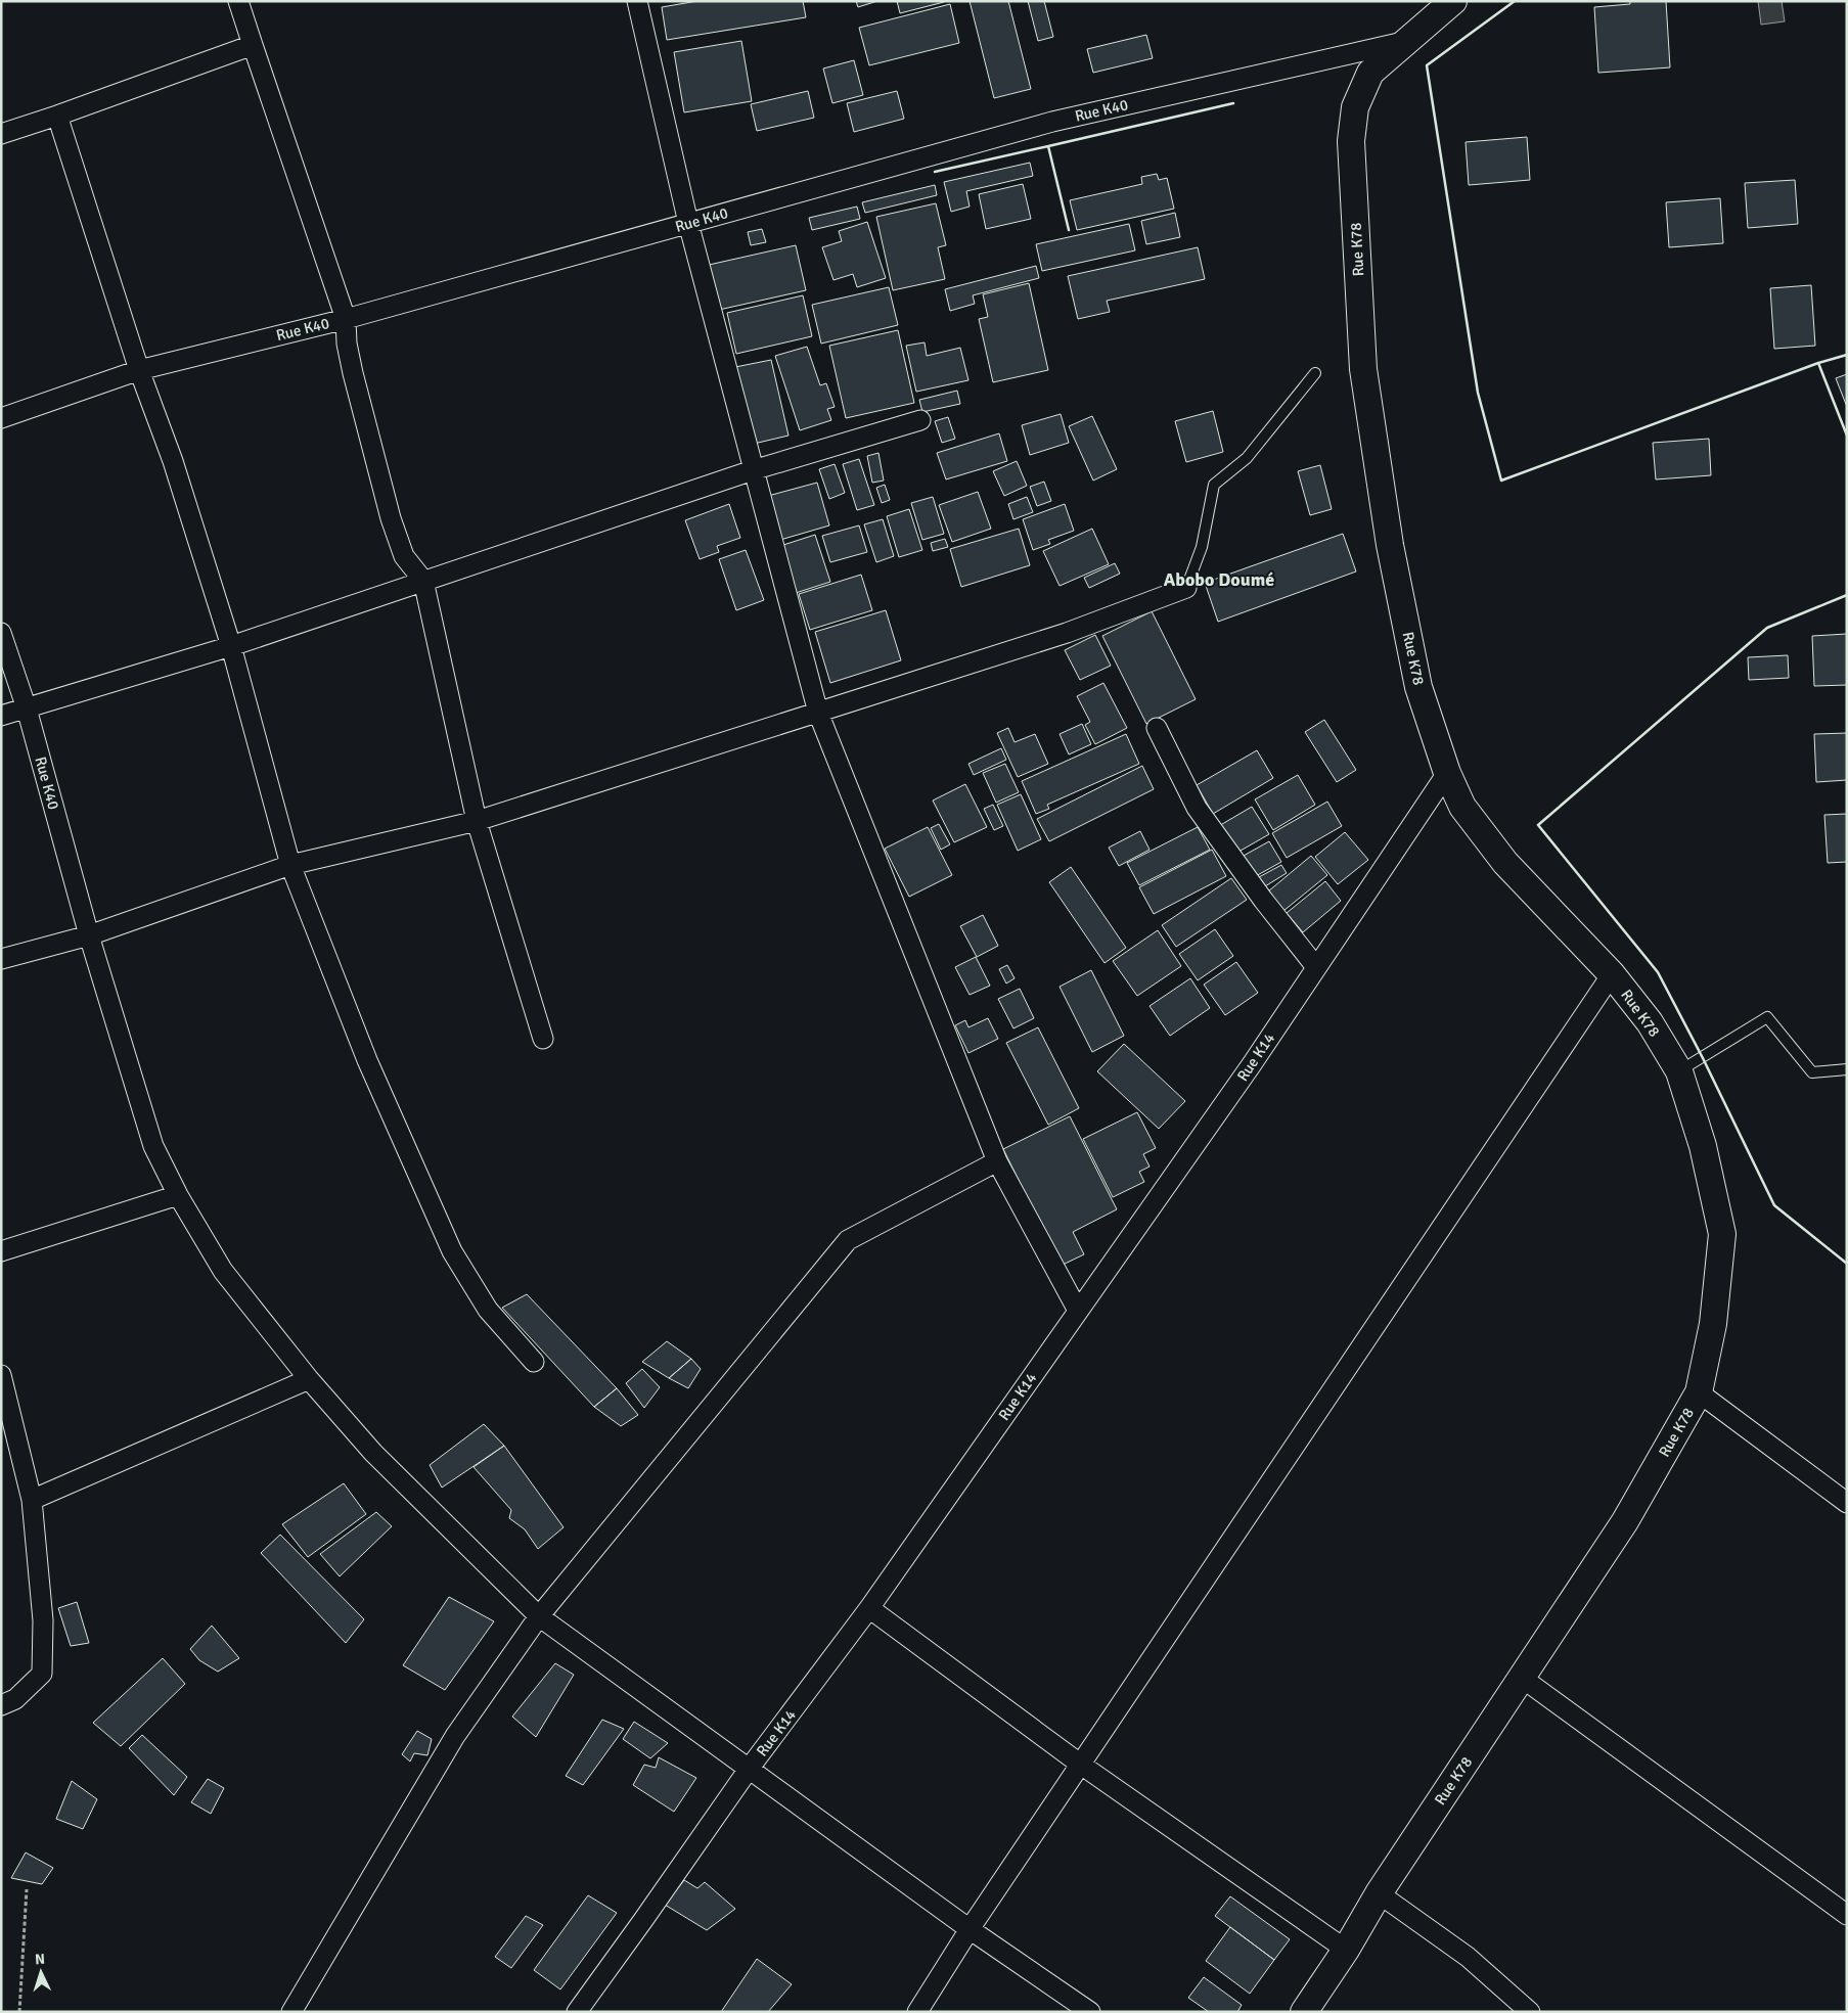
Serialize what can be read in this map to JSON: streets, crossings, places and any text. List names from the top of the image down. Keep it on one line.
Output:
{"streets":{"street":["Rue K40","Rue K78","Rue K14"]},"crossings":[["Rue K40","Rue K78"],["Rue K40","Rue K14"],["Rue K78","Rue K14"]],"districts":["Abobo Doumé"],"north":"top"}
